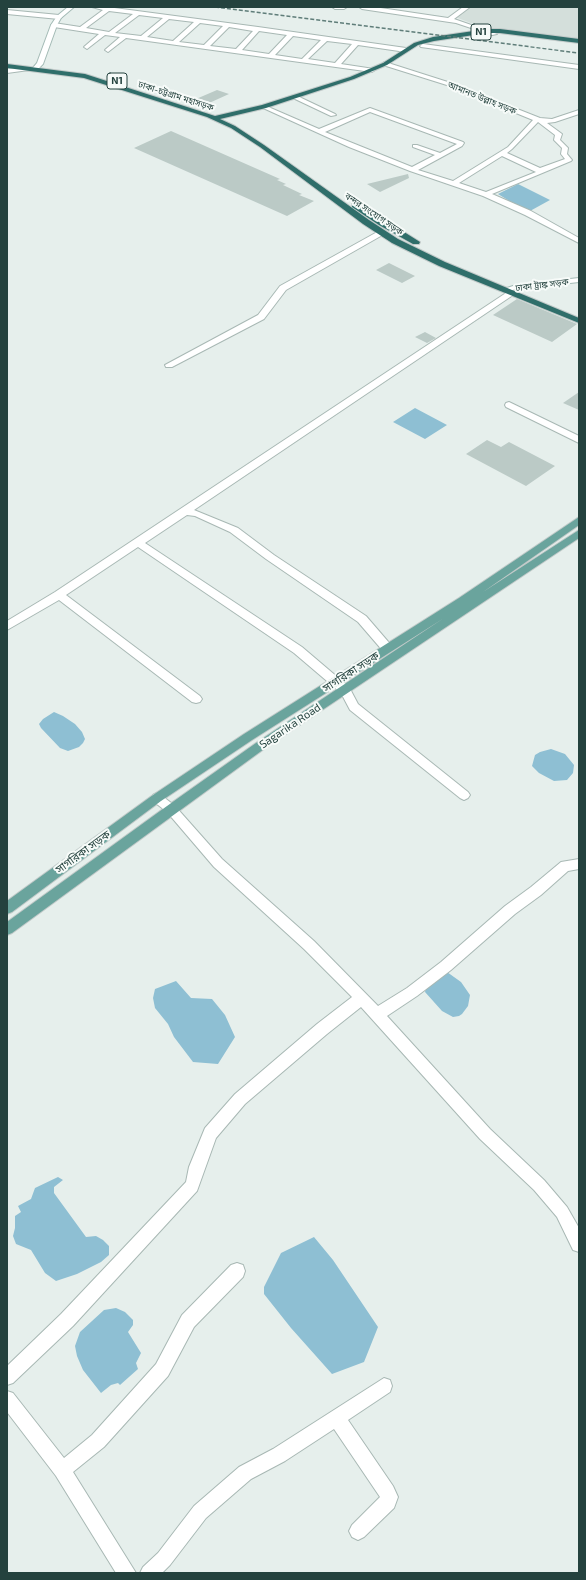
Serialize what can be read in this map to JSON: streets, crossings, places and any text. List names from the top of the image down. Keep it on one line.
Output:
{"streets":{"highway":["N1","ঢাকা-চট্টগ্রাম মহাসড়ক","বন্দর সংযোগ সড়ক"],"main road":["সাগরিকা সড়ক","Sagarika Road"],"street":["আমানত উল্লাহ সড়ক","ঢাকা ট্রাঙ্ক সড়ক"]},"crossings":[["ঢাকা-চট্টগ্রাম মহাসড়ক","আমানত উল্লাহ সড়ক"],["ঢাকা-চট্টগ্রাম মহাসড়ক","বন্দর সংযোগ সড়ক"],["বন্দর সংযোগ সড়ক","ঢাকা ট্রাঙ্ক সড়ক"],["সাগরিকা সড়ক","Sagarika Road"]]}
